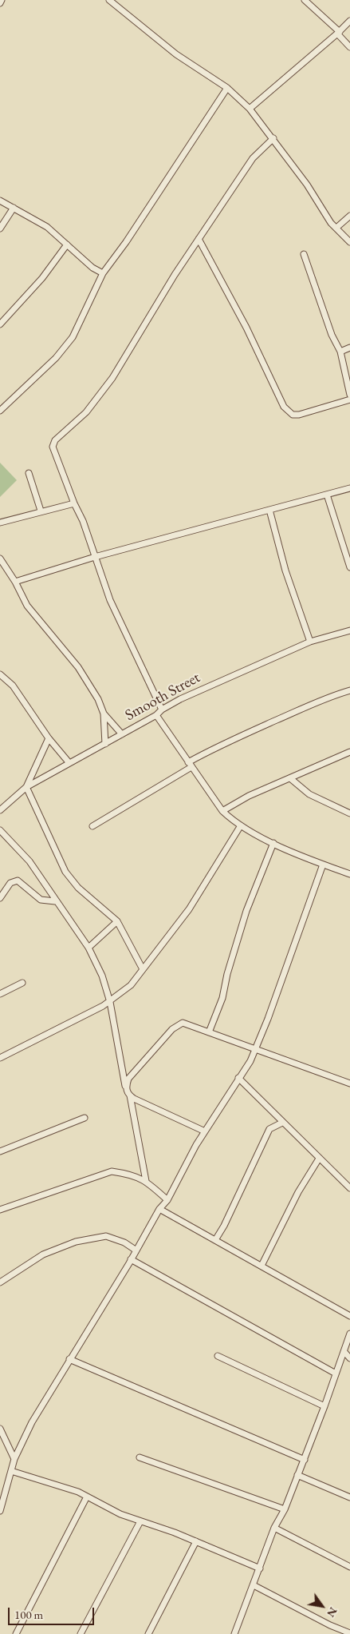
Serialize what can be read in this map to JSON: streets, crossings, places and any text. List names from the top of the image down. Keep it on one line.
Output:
{"streets":{"street":["Smooth Street"]},"scale_bar":"100 m","north":"bottom right"}
